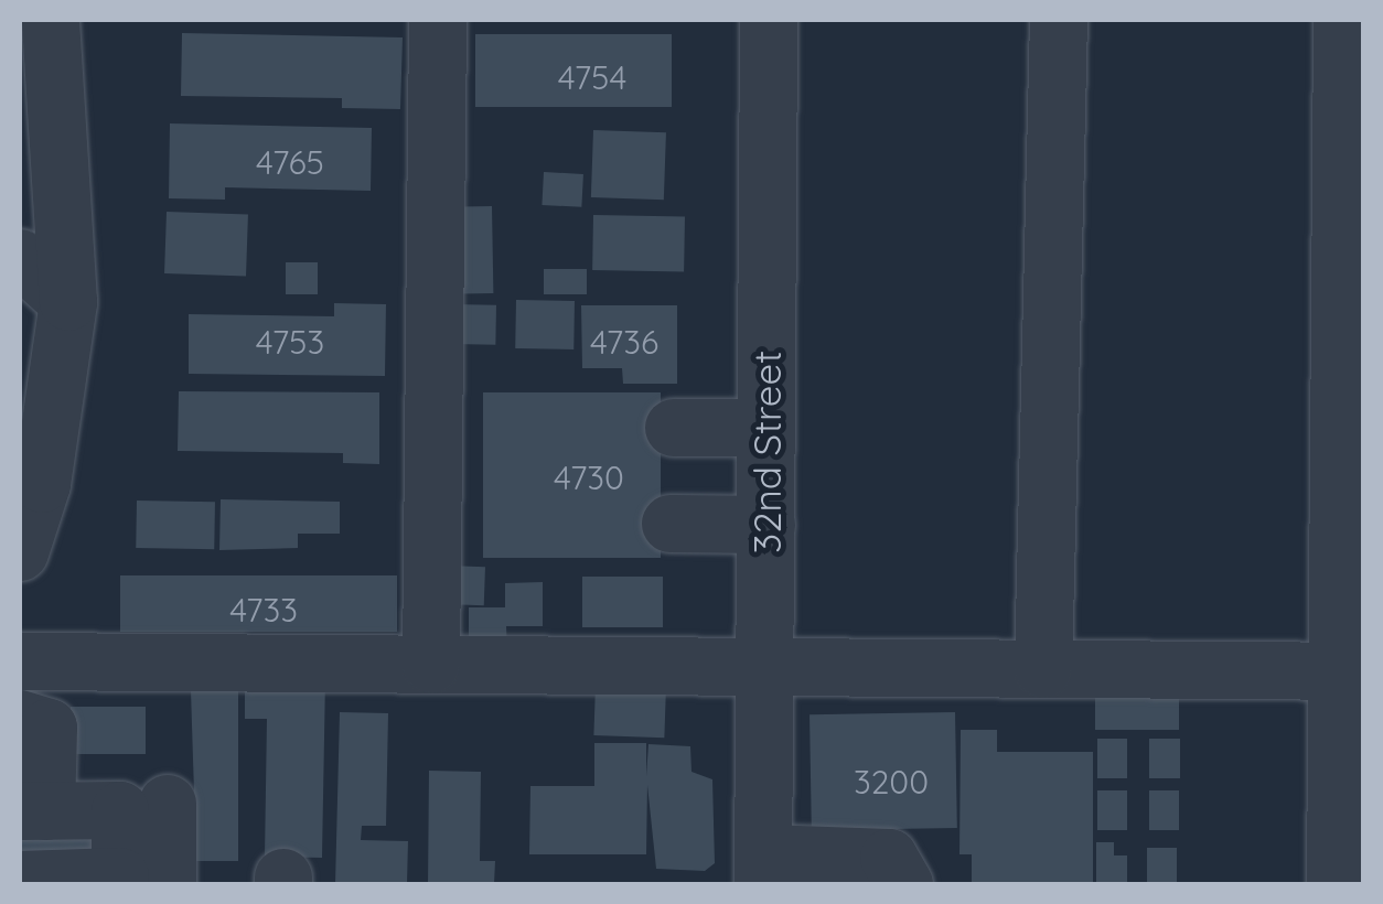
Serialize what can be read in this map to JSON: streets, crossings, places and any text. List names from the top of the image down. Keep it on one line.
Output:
{"streets":{"street":["32nd Street"]},"house_numbers":["4754","4765","4753","4736","4730","4733","3200"]}
